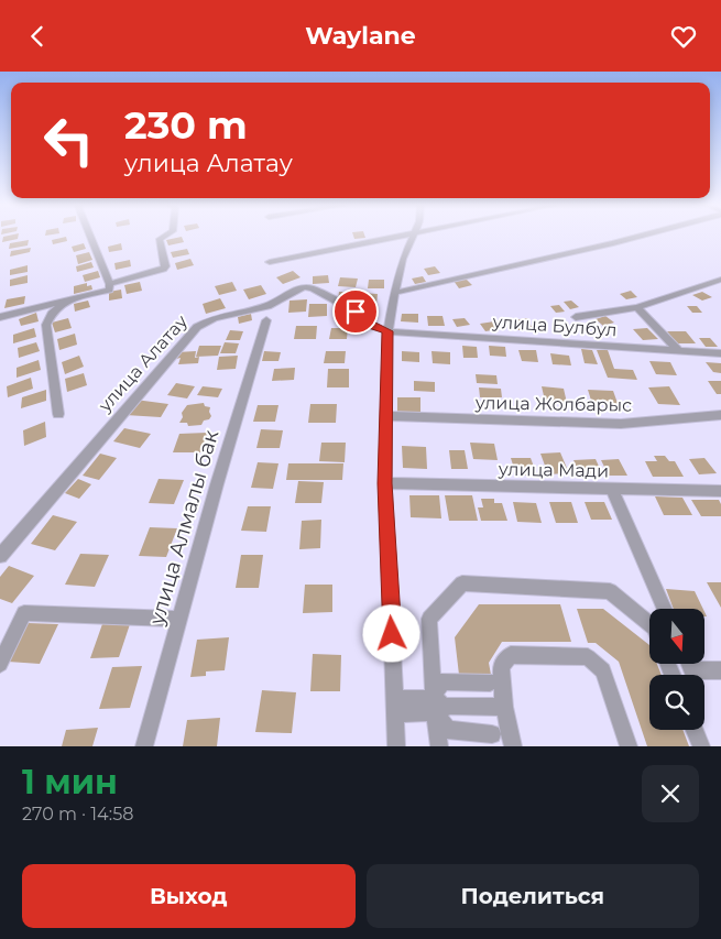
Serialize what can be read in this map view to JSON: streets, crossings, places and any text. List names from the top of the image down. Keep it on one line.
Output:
{"streets":{"street":["улица Булбул","улица Алатау","улица Жолбарыс","улица Мади","улица Алмалы бак"]},"crossings":[["улица Булбул","улица Алатау"]],"north":"bottom","page":{"header":"Waylane","turn":["230 m","улица Алатау"],"heading":["1 мин","270 m · 14:58"],"buttons":["Выход","Поделиться"]}}
